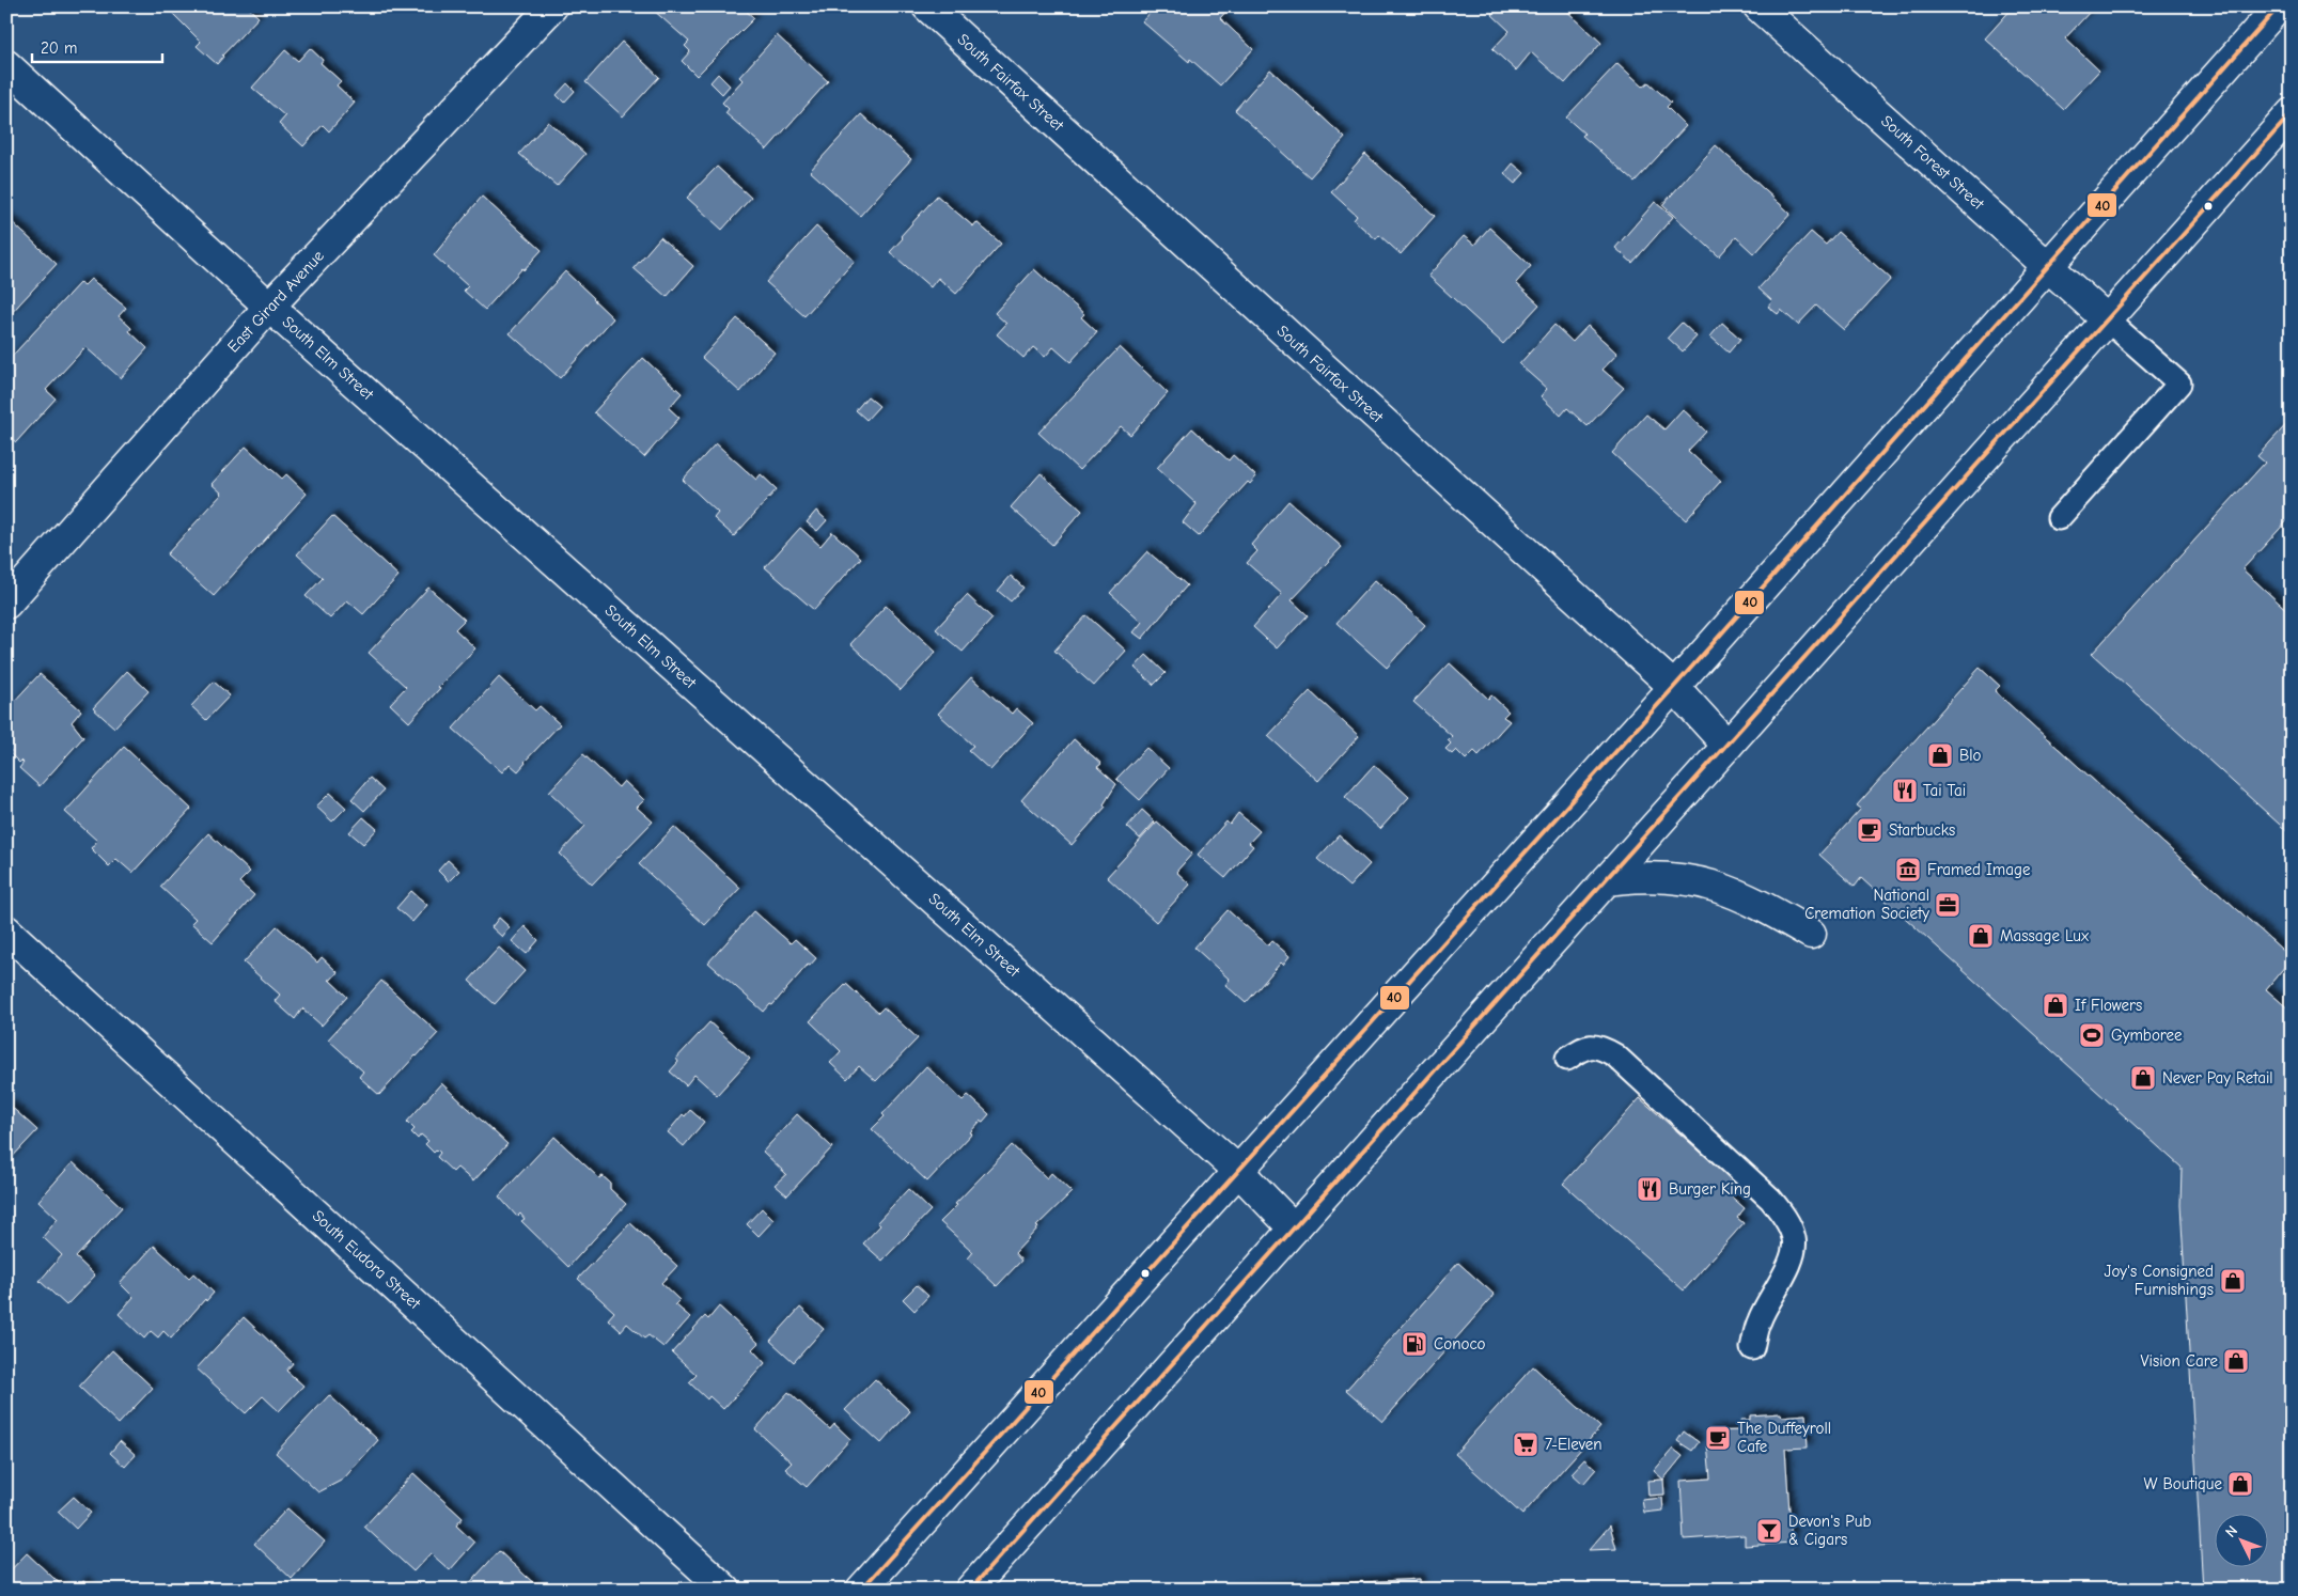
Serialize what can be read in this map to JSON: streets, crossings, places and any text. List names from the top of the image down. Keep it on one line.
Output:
{"streets":{"main road":["South Fairfax Street","South Forest Street","East Girard Avenue","South Elm Street","South Eudora Street"]},"crossings":[["East Girard Avenue","South Elm Street"]],"places":{"shop":["Blo","Massage Lux","If Flowers","Never Pay Retail","Joy's Consigned Furnishings","Vision Care","W Boutique"],"restaurant":["Tai Tai","Burger King"],"cafe":["Starbucks","The Duffeyroll Cafe"],"museum":["Framed Image"],"office":["National Cremation Society"],"sports":["Gymboree"],"fuel station":["Conoco"],"supermarket":["7-Eleven"],"bar":["Devon's Pub & Cigars"]},"lines":["transit line 40"],"scale_bar":"20 m","north":"top left"}
